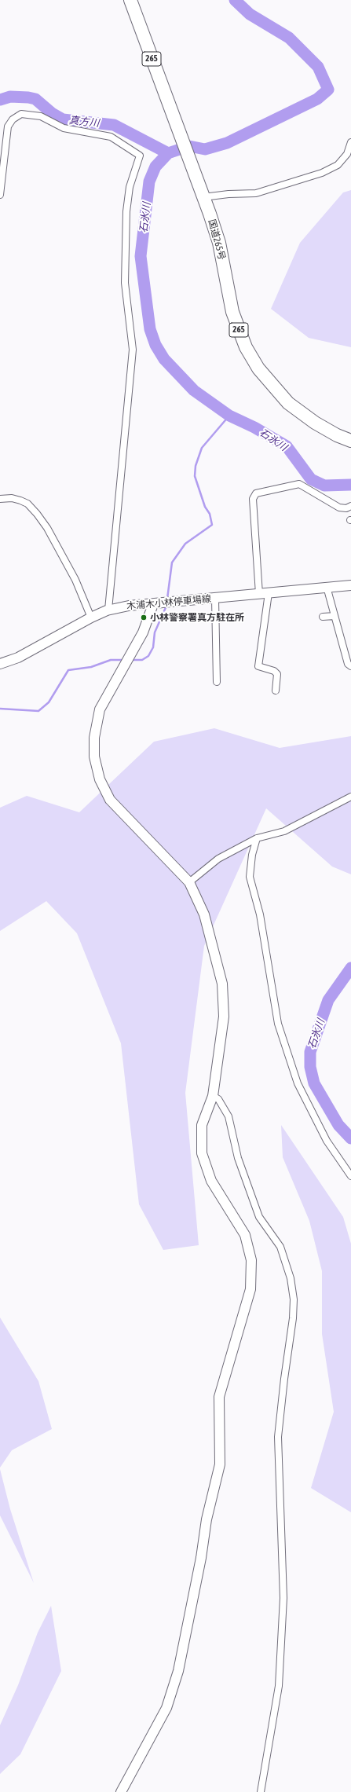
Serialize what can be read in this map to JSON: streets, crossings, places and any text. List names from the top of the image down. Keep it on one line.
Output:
{"streets":{"highway":["265","国道265号"],"street":["木浦木小林停車場線"]},"water":["真方川","石氷川"],"places":["小林警察署真方駐在所"]}
